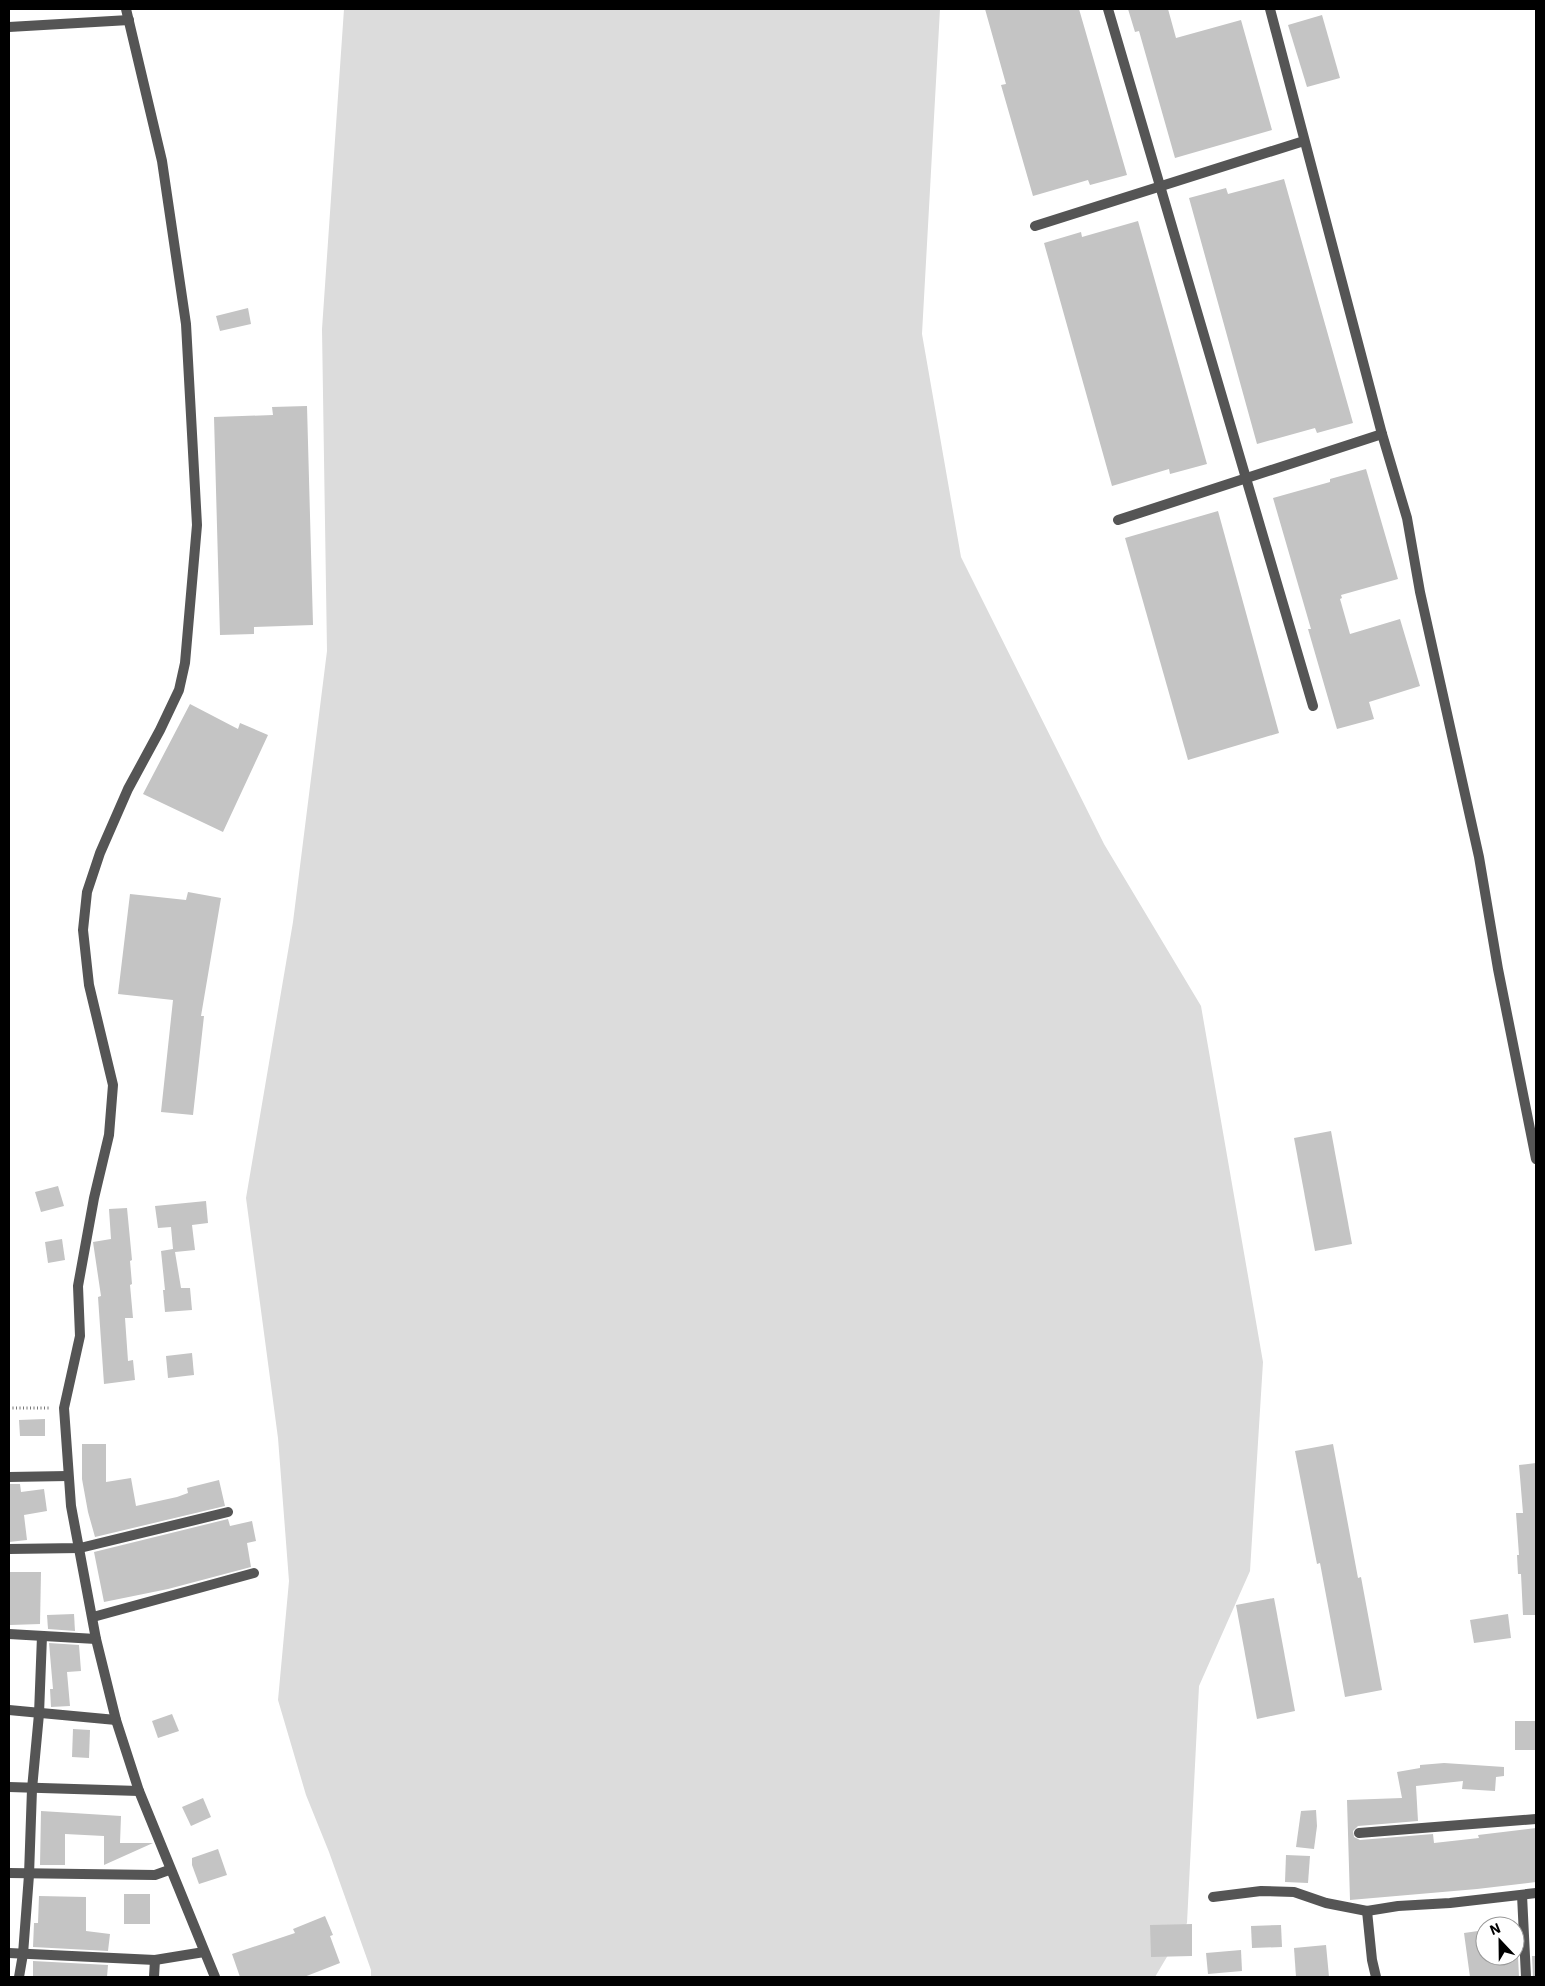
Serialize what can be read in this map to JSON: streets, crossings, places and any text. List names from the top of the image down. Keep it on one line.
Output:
{"north":"top"}
